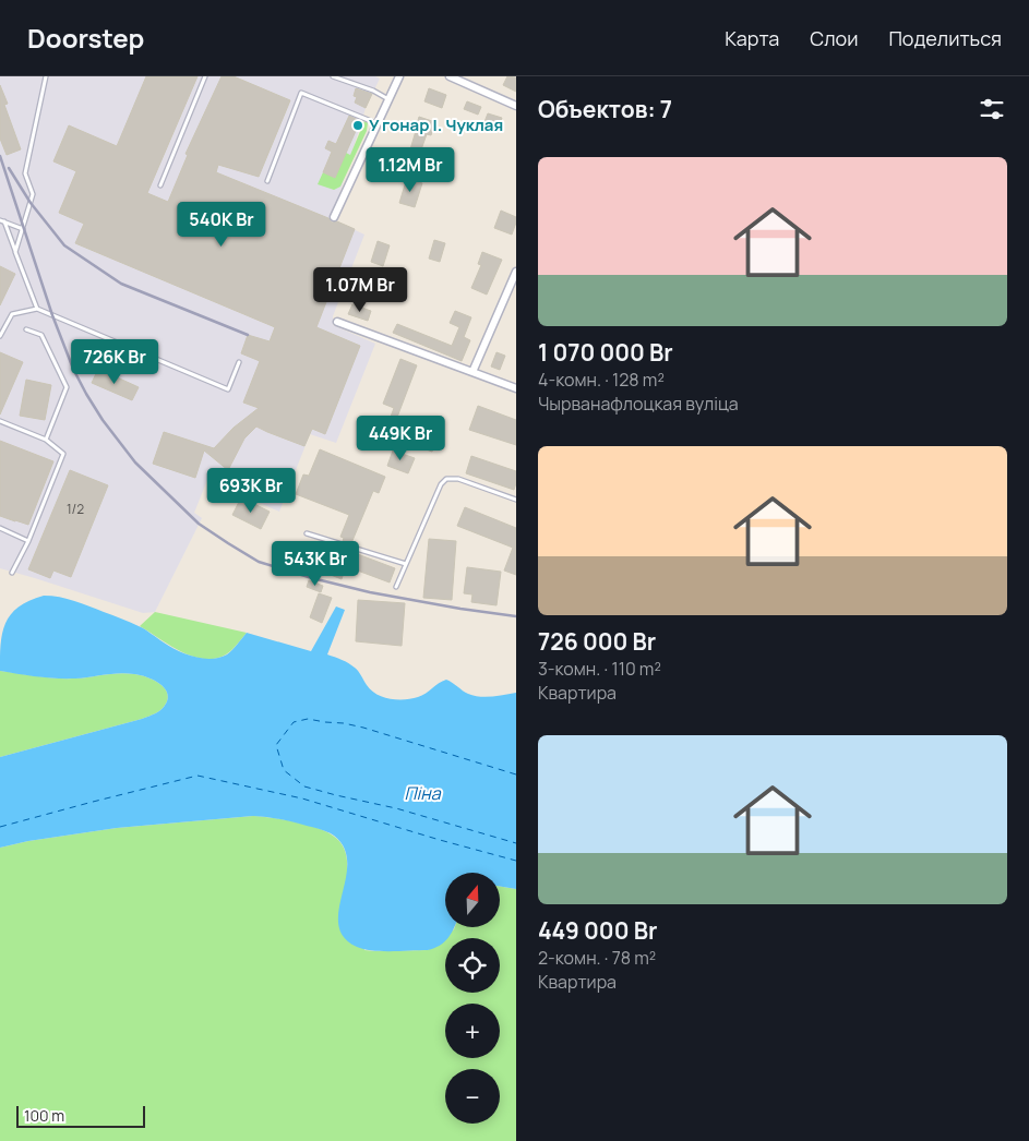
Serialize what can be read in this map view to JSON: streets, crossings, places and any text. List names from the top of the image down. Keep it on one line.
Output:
{"water":["Піна"],"places":["У гонар І. Чуклая"],"house_numbers":["1/2"],"scale_bar":"100 m","north":"top","page":{"header":"Doorstep","nav":["Карта","Слои","Поделиться"],"heading":"Объектов: 7","list":[{"name":"1 070 000 Br","note":"4-комн. · 128 m² · Чырванафлоцкая вуліца"},{"name":"726 000 Br","note":"3-комн. · 110 m² · Квартира"},{"name":"449 000 Br","note":"2-комн. · 78 m² · Квартира"}],"price":["1.12M Br","540K Br","1.07M Br","726K Br","449K Br","693K Br","543K Br"],"map_buttons":["+","−"],"scale":"100 m"}}
